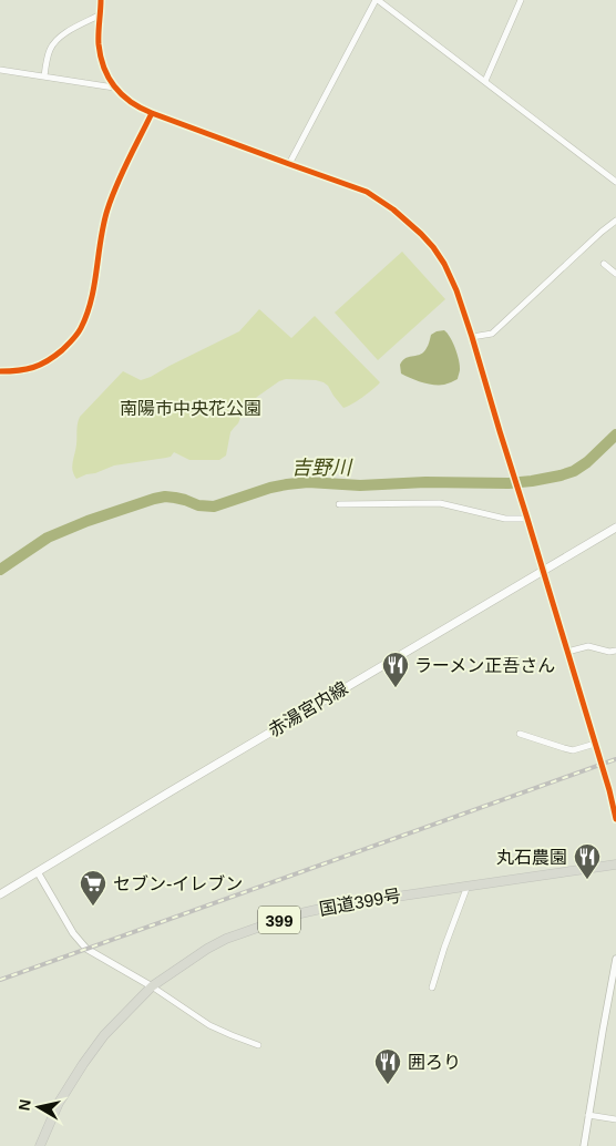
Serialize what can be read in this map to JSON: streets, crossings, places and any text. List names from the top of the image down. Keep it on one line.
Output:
{"streets":{"highway":["国道399号","399"],"main road":["赤湯宮内線"]},"water":["吉野川"],"parks":["南陽市中央花公園"],"places":{"restaurant":["ラーメン正吾さん","丸石農園","囲ろり"],"supermarket":["セブン-イレブン"]},"north":"left"}
